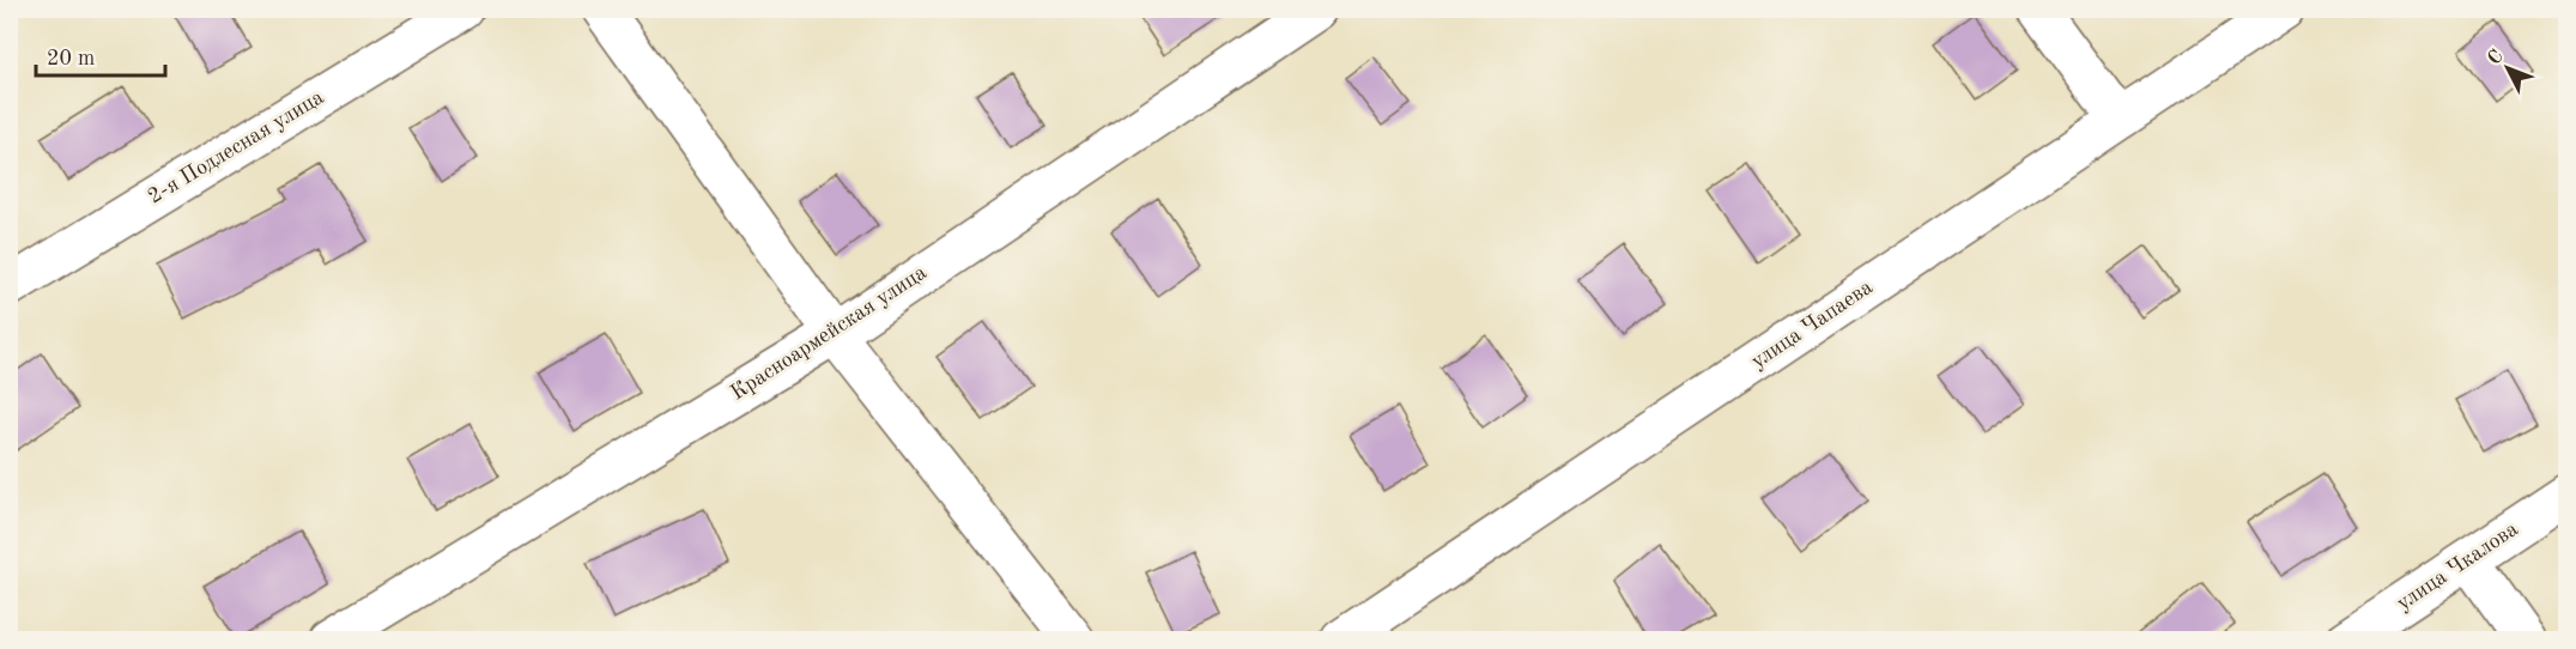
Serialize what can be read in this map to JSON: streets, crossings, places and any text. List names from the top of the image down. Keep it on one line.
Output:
{"streets":{"street":["2-я Подлесная улица","улица Чапаева","Красноармейская улица","улица Чкалова"]},"scale_bar":"20 m","north":"top left"}
